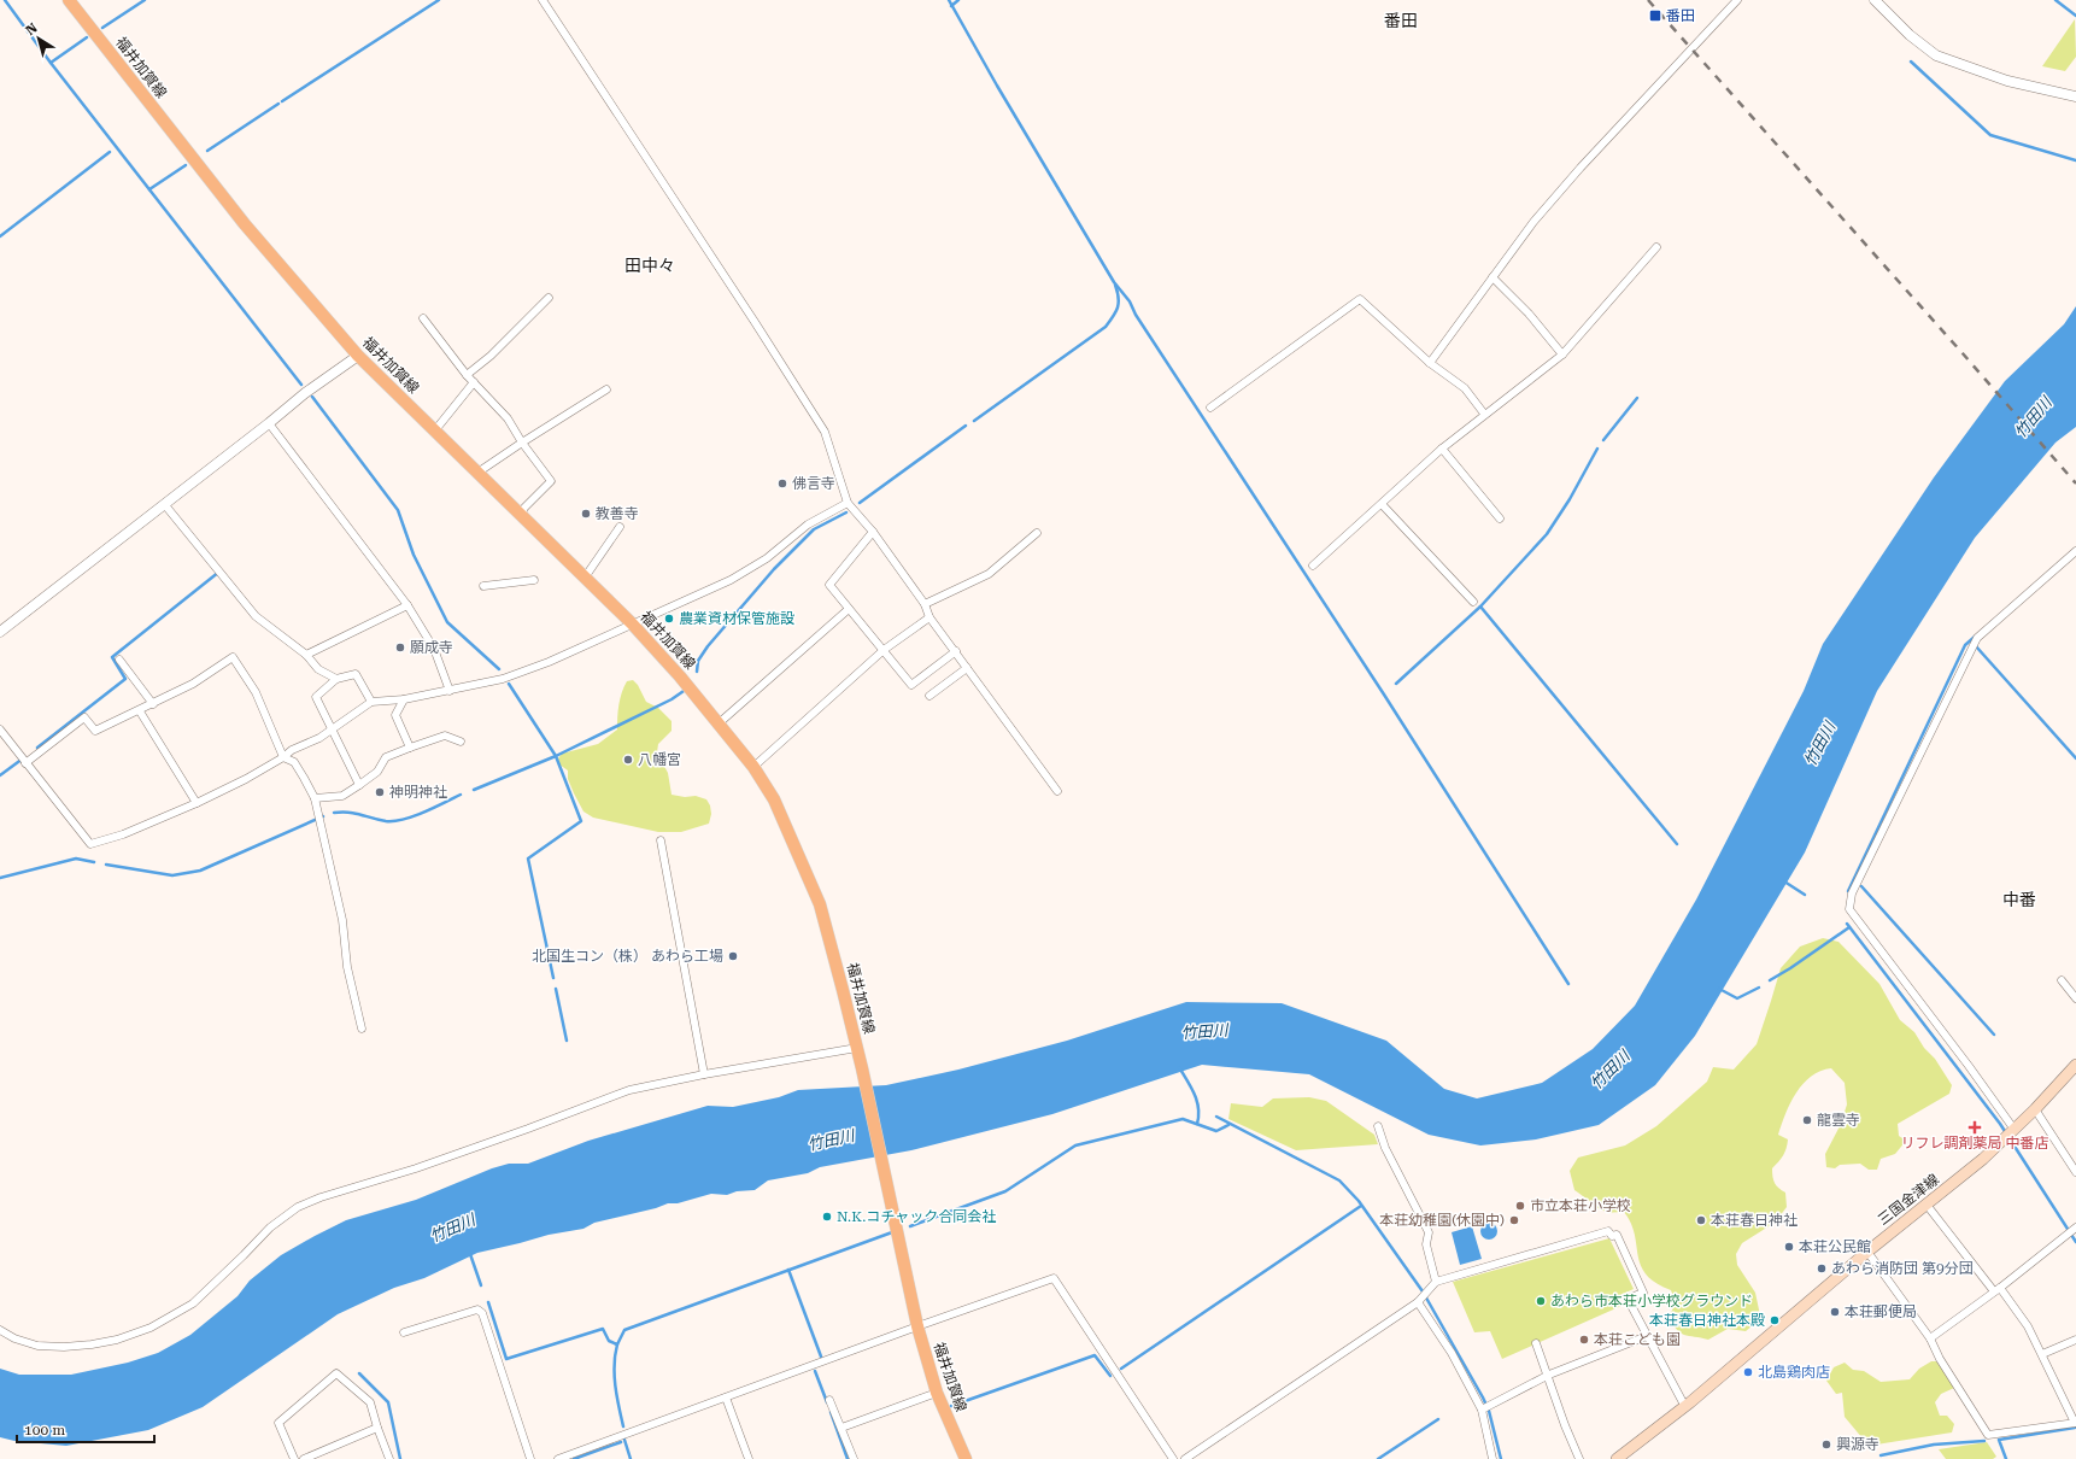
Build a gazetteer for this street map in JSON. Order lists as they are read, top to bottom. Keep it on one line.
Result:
{"streets":{"main road":["福井加賀線","三国金津線"]},"districts":["番田","田中々","中番"],"water":["竹田川"],"places":{"transit":["番田"],"other":["佛言寺","教善寺","農業資材保管施設","願成寺","八幡宮","神明神社","北国生コン（株） あわら工場","龍雲寺","市立本荘小学校","N.K.コチャック合同会社","本荘幼稚園(休園中)","本荘春日神社","本荘公民館","あわら消防団 第9分団","あわら市本荘小学校グラウンド","本荘郵便局","本荘春日神社本殿","本荘こども園","北島鶏肉店","興源寺"],"health":["リフレ調剤薬局 中番店"]},"scale_bar":"100 m","north":"top left"}
